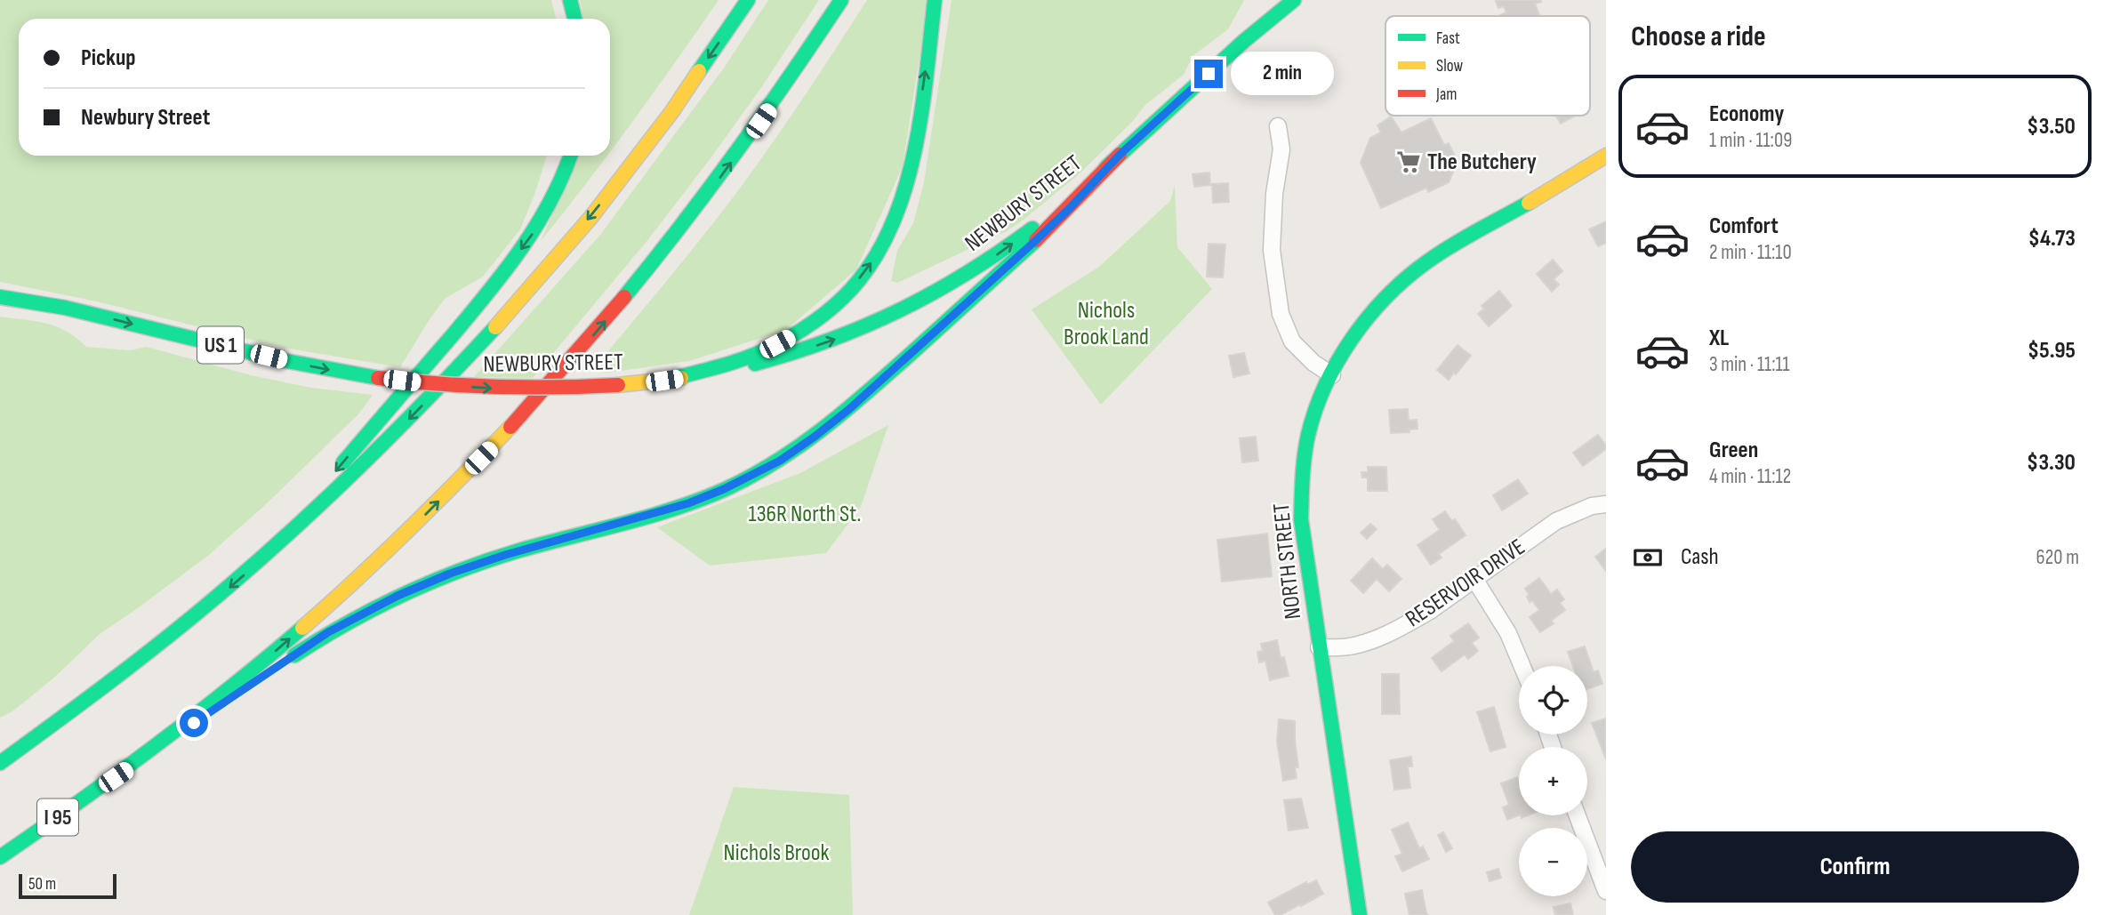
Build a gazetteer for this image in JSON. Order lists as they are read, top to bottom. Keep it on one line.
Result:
{"streets":{"main road":["NEWBURY STREET","US 1","NORTH STREET","I 95"],"street":["RESERVOIR DRIVE"]},"crossings":[["NORTH STREET","RESERVOIR DRIVE"]],"parks":["Nichols Brook Land","136R North St.","Nichols Brook"],"places":{"supermarket":["The Butchery"]},"legend":["Fast","Slow","Jam"],"scale_bar":"50 m","page":{"heading":"Choose a ride","banner":["Pickup","Newbury Street"],"bubble":"2 min","list":[{"name":"Economy","note":"1 min · 11:09","value":"$3.50"},{"name":"Comfort","note":"2 min · 11:10","value":"$4.73"},{"name":"XL","note":"3 min · 11:11","value":"$5.95"},{"name":"Green","note":"4 min · 11:12","value":"$3.30"}],"pay":["Cash","620 m"],"map_buttons":["+","−"],"buttons":"Confirm","scale":"50 m"}}
